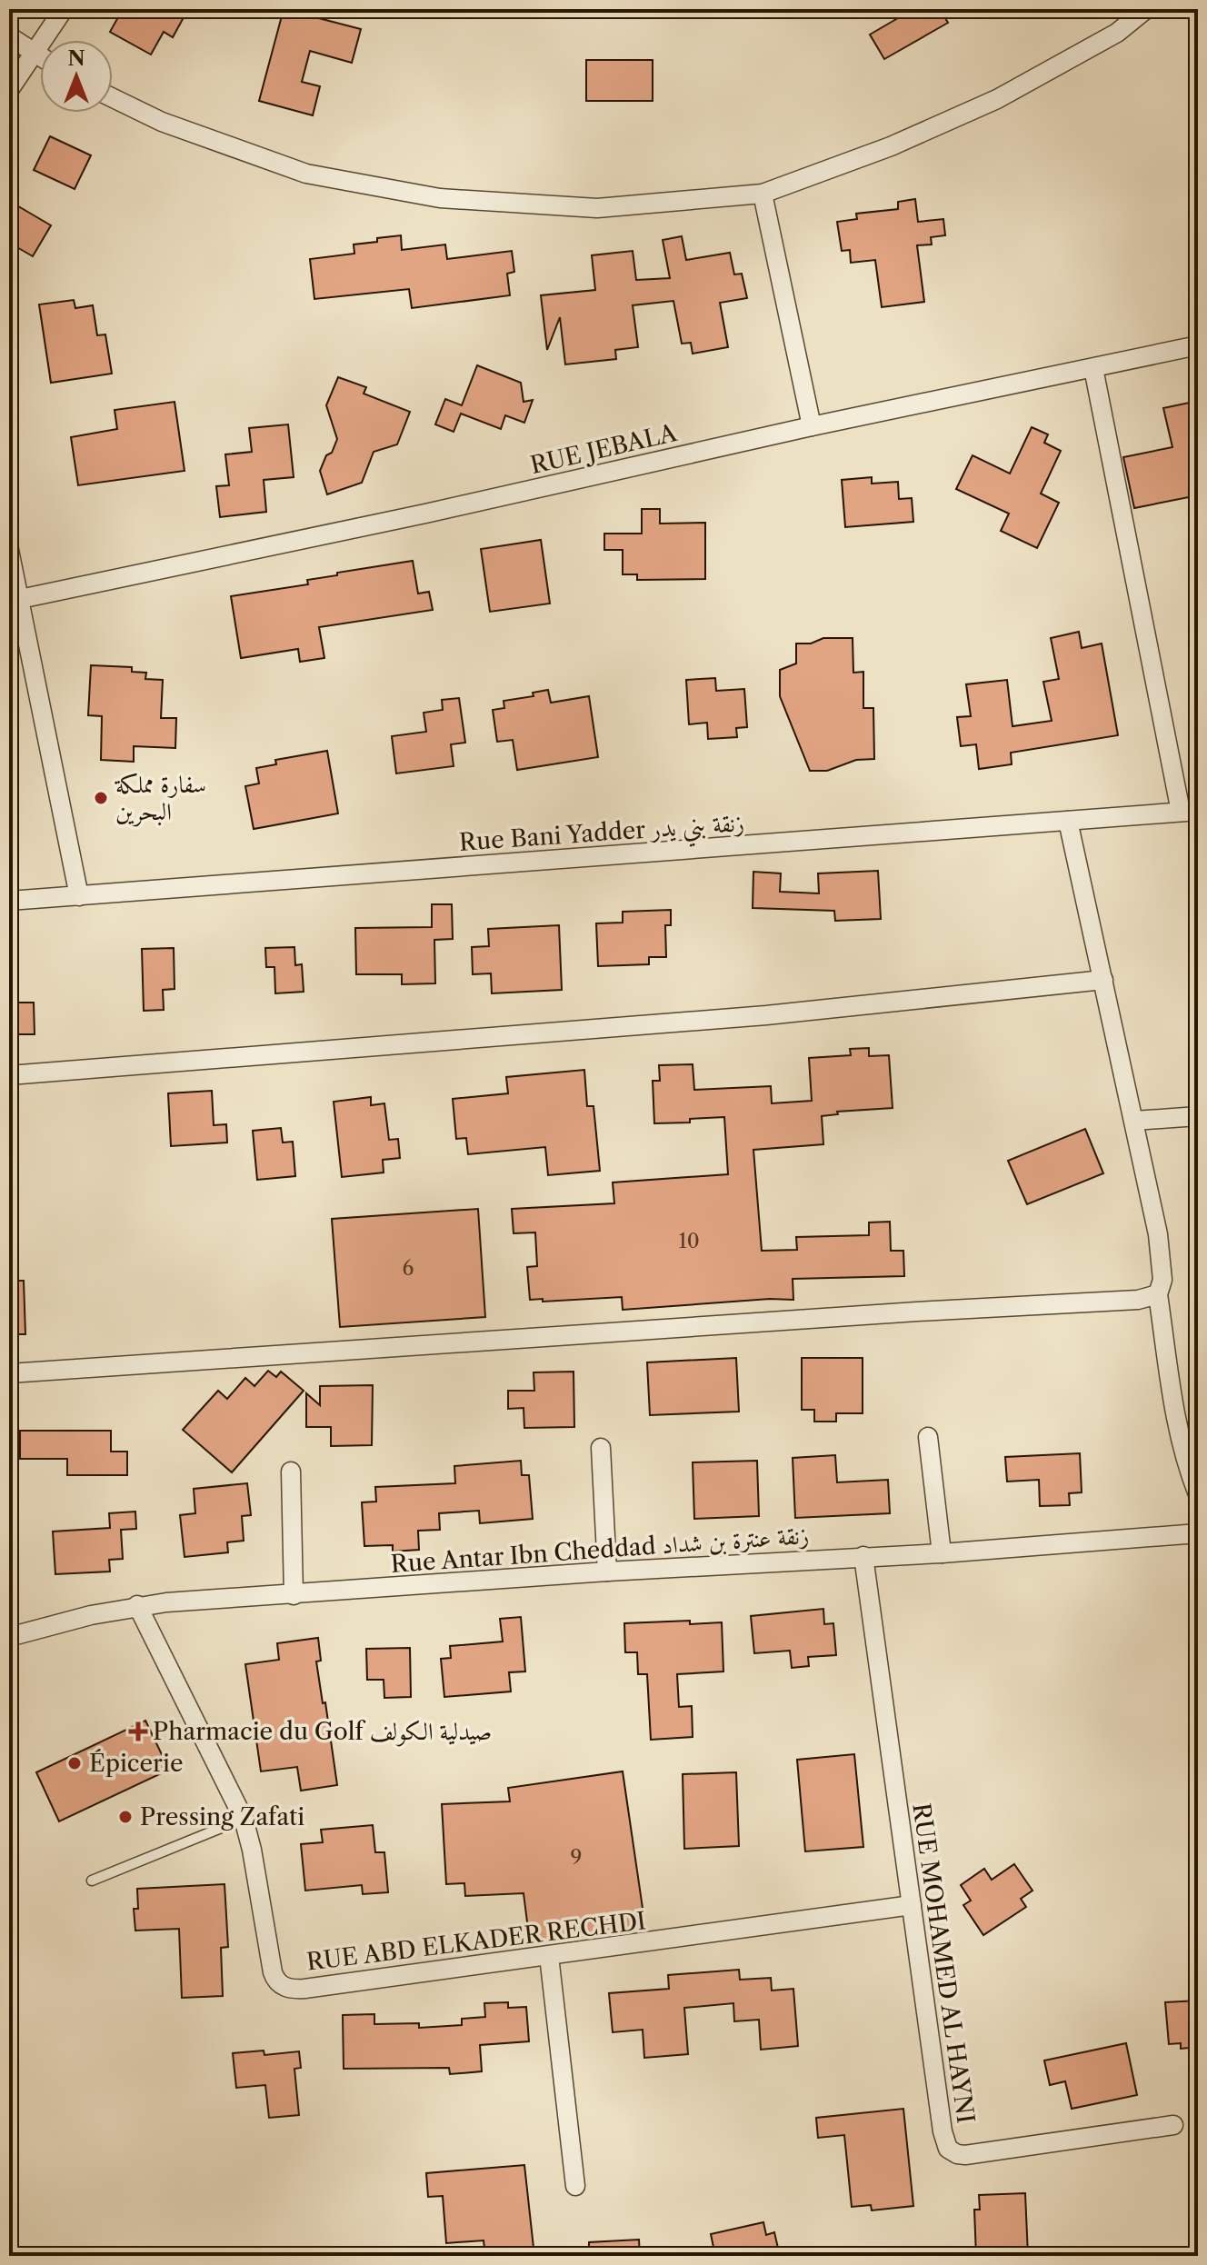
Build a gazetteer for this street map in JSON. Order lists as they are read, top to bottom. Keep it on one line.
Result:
{"streets":{"street":["RUE JEBALA","Rue Bani Yadder زنقة بني يدر","Rue Antar Ibn Cheddad زنقة عنترة بن شداد","RUE ABD ELKADER RECHDI","RUE MOHAMED AL HAYNI"]},"crossings":[["Rue Antar Ibn Cheddad زنقة عنترة بن شداد","RUE ABD ELKADER RECHDI"],["Rue Antar Ibn Cheddad زنقة عنترة بن شداد","RUE MOHAMED AL HAYNI"],["RUE ABD ELKADER RECHDI","RUE MOHAMED AL HAYNI"]],"places":{"other":["سفارة مملكة البحرين","Épicerie","Pressing Zafati"],"health":["Pharmacie du Golf صيدلية الكولف"]},"house_numbers":["10","6","9"],"north":"top"}
